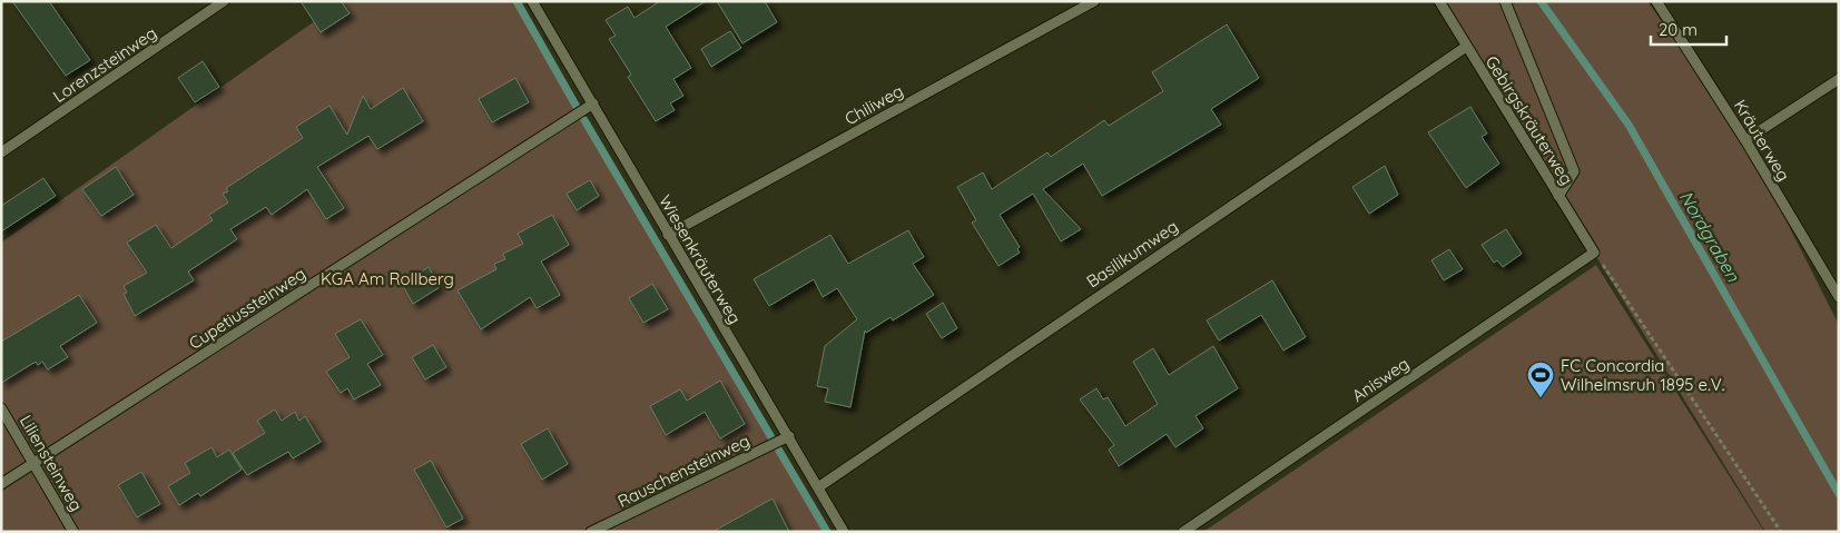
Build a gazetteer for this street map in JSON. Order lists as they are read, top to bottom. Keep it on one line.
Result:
{"streets":{"lane":["Lorenzsteinweg","Chiliweg","Gebirgskräuterweg","Kräuterweg","Basilikumweg","Wiesenkräuterweg","Cupetiussteinweg","Anisweg","Liliensteinweg","Rauschensteinweg"]},"crossings":[["Chiliweg","Wiesenkräuterweg"],["Gebirgskräuterweg","Basilikumweg"],["Gebirgskräuterweg","Anisweg"],["Basilikumweg","Wiesenkräuterweg"],["Wiesenkräuterweg","Cupetiussteinweg"],["Wiesenkräuterweg","Rauschensteinweg"],["Cupetiussteinweg","Liliensteinweg"]],"water":["Nordgraben"],"parks":["KGA Am Rollberg"],"places":{"sports":["FC Concordia Wilhelmsruh 1895 e.V."]},"scale_bar":"20 m"}
